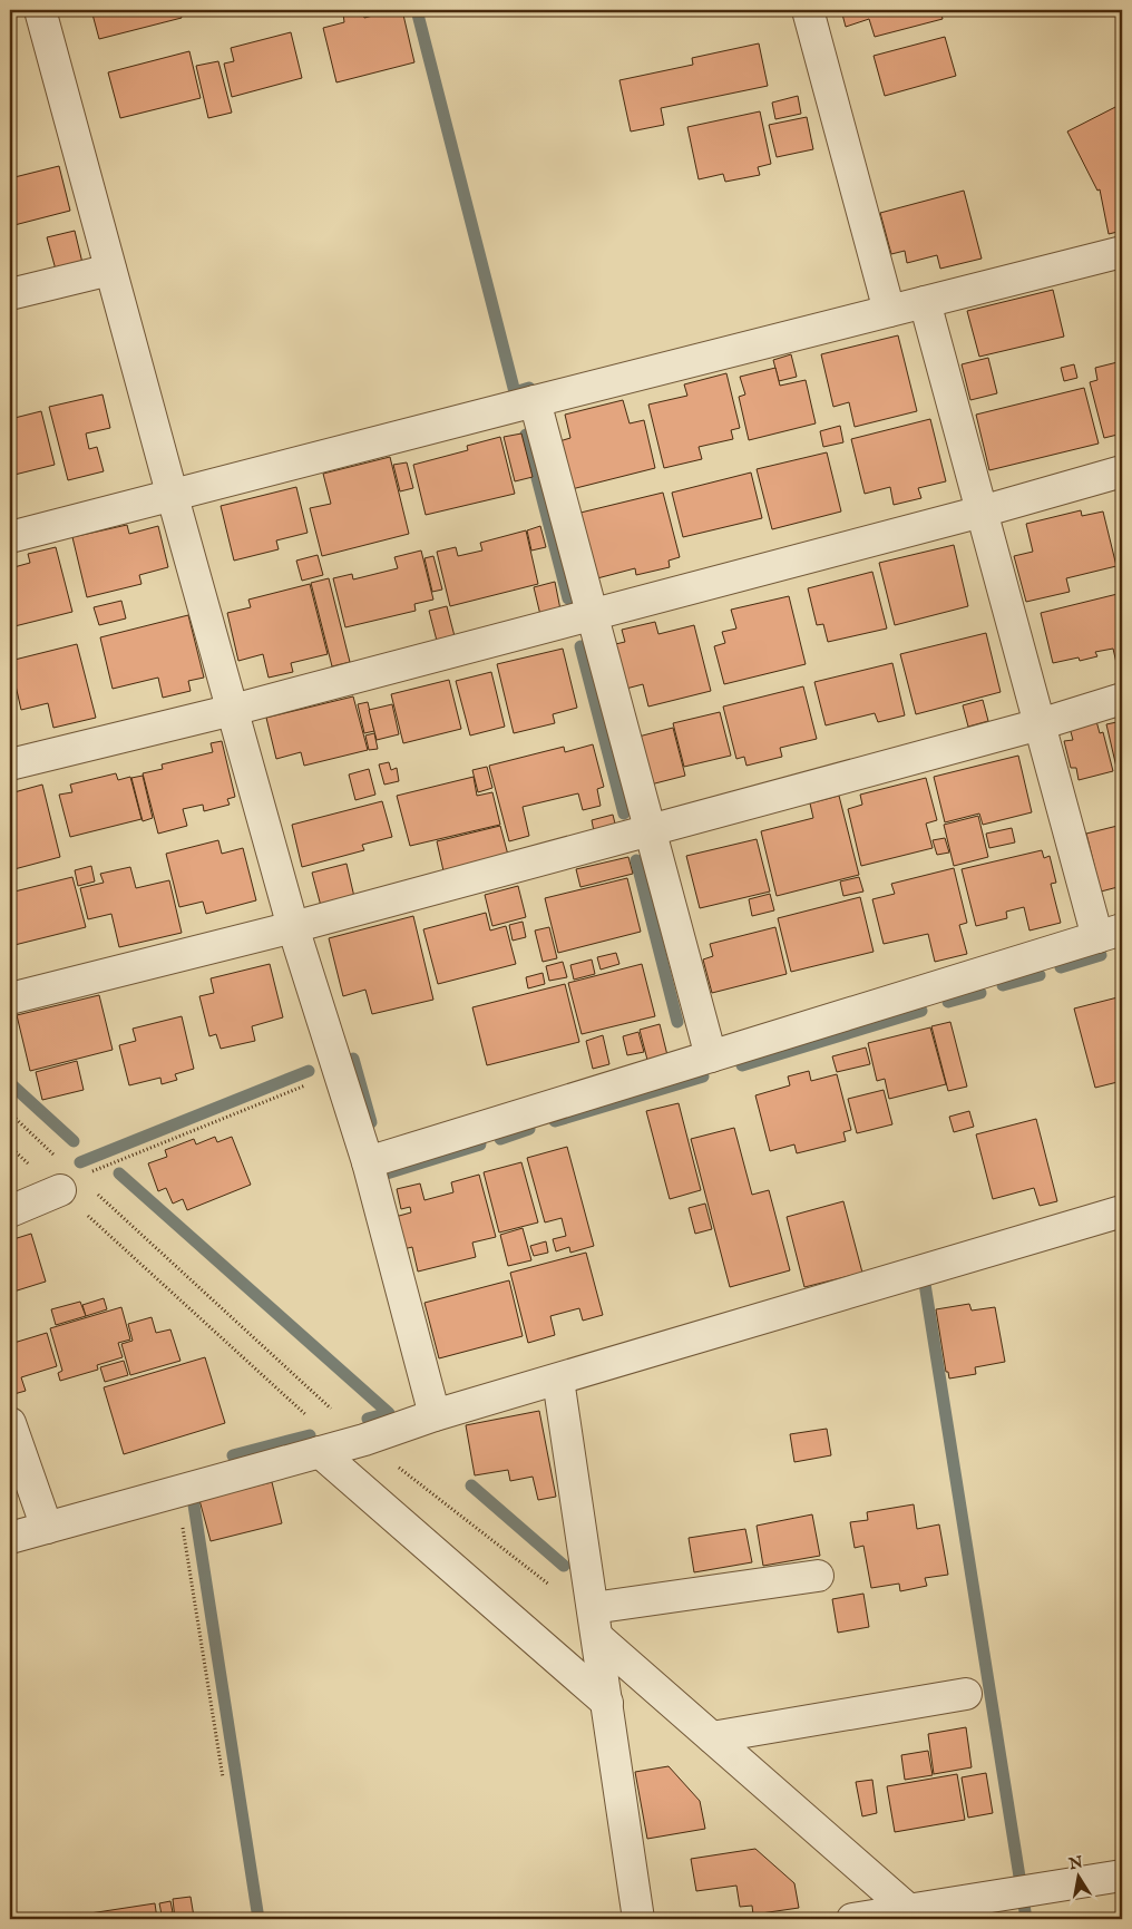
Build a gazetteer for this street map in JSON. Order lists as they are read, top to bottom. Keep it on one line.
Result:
{"north":"top"}
